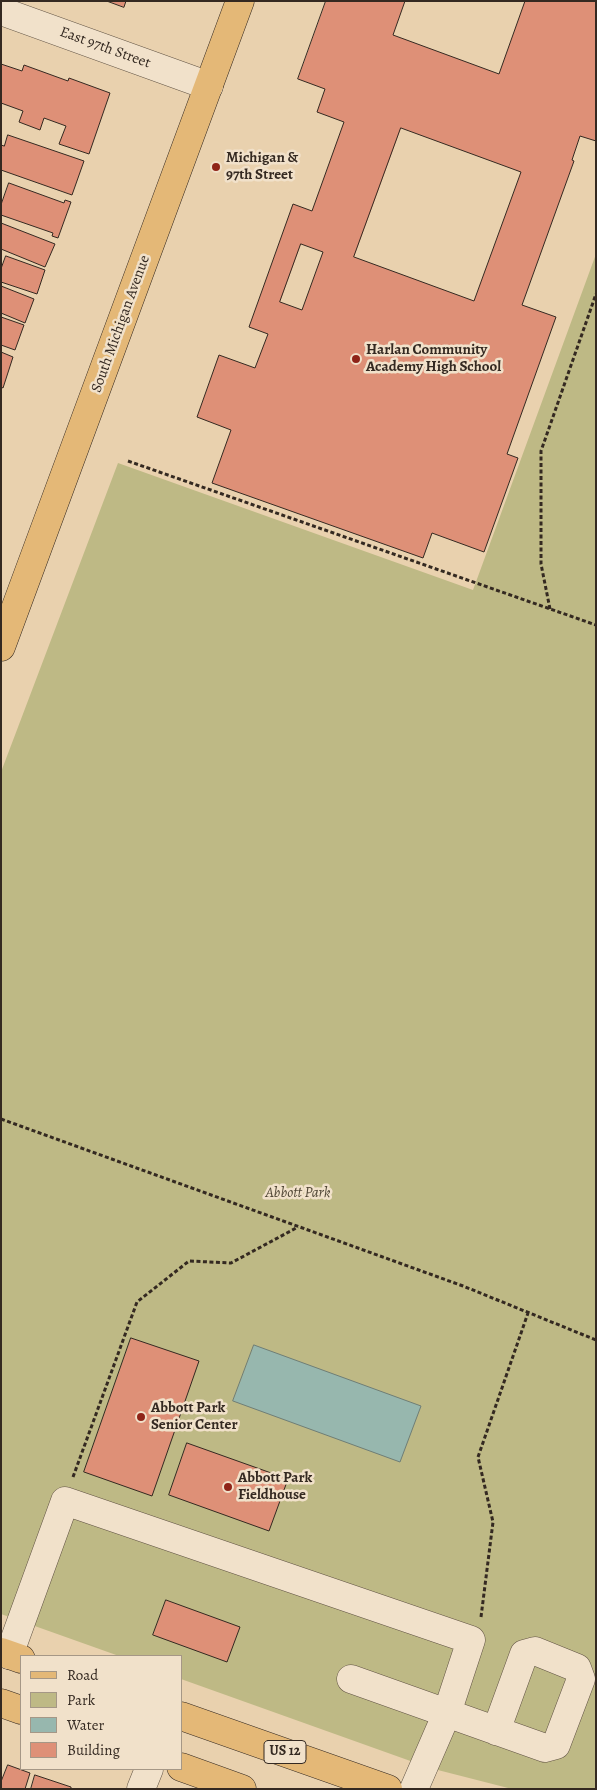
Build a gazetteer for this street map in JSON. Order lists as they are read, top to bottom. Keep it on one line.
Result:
{"streets":{"main road":["South Michigan Avenue","US 12"],"street":["East 97th Street"]},"crossings":[["East 97th Street","South Michigan Avenue"]],"parks":["Abbott Park"],"places":["Michigan & 97th Street","Harlan Community Academy High School","Abbott Park Senior Center","Abbott Park Fieldhouse"],"legend":["Road","Park","Water","Building"]}
